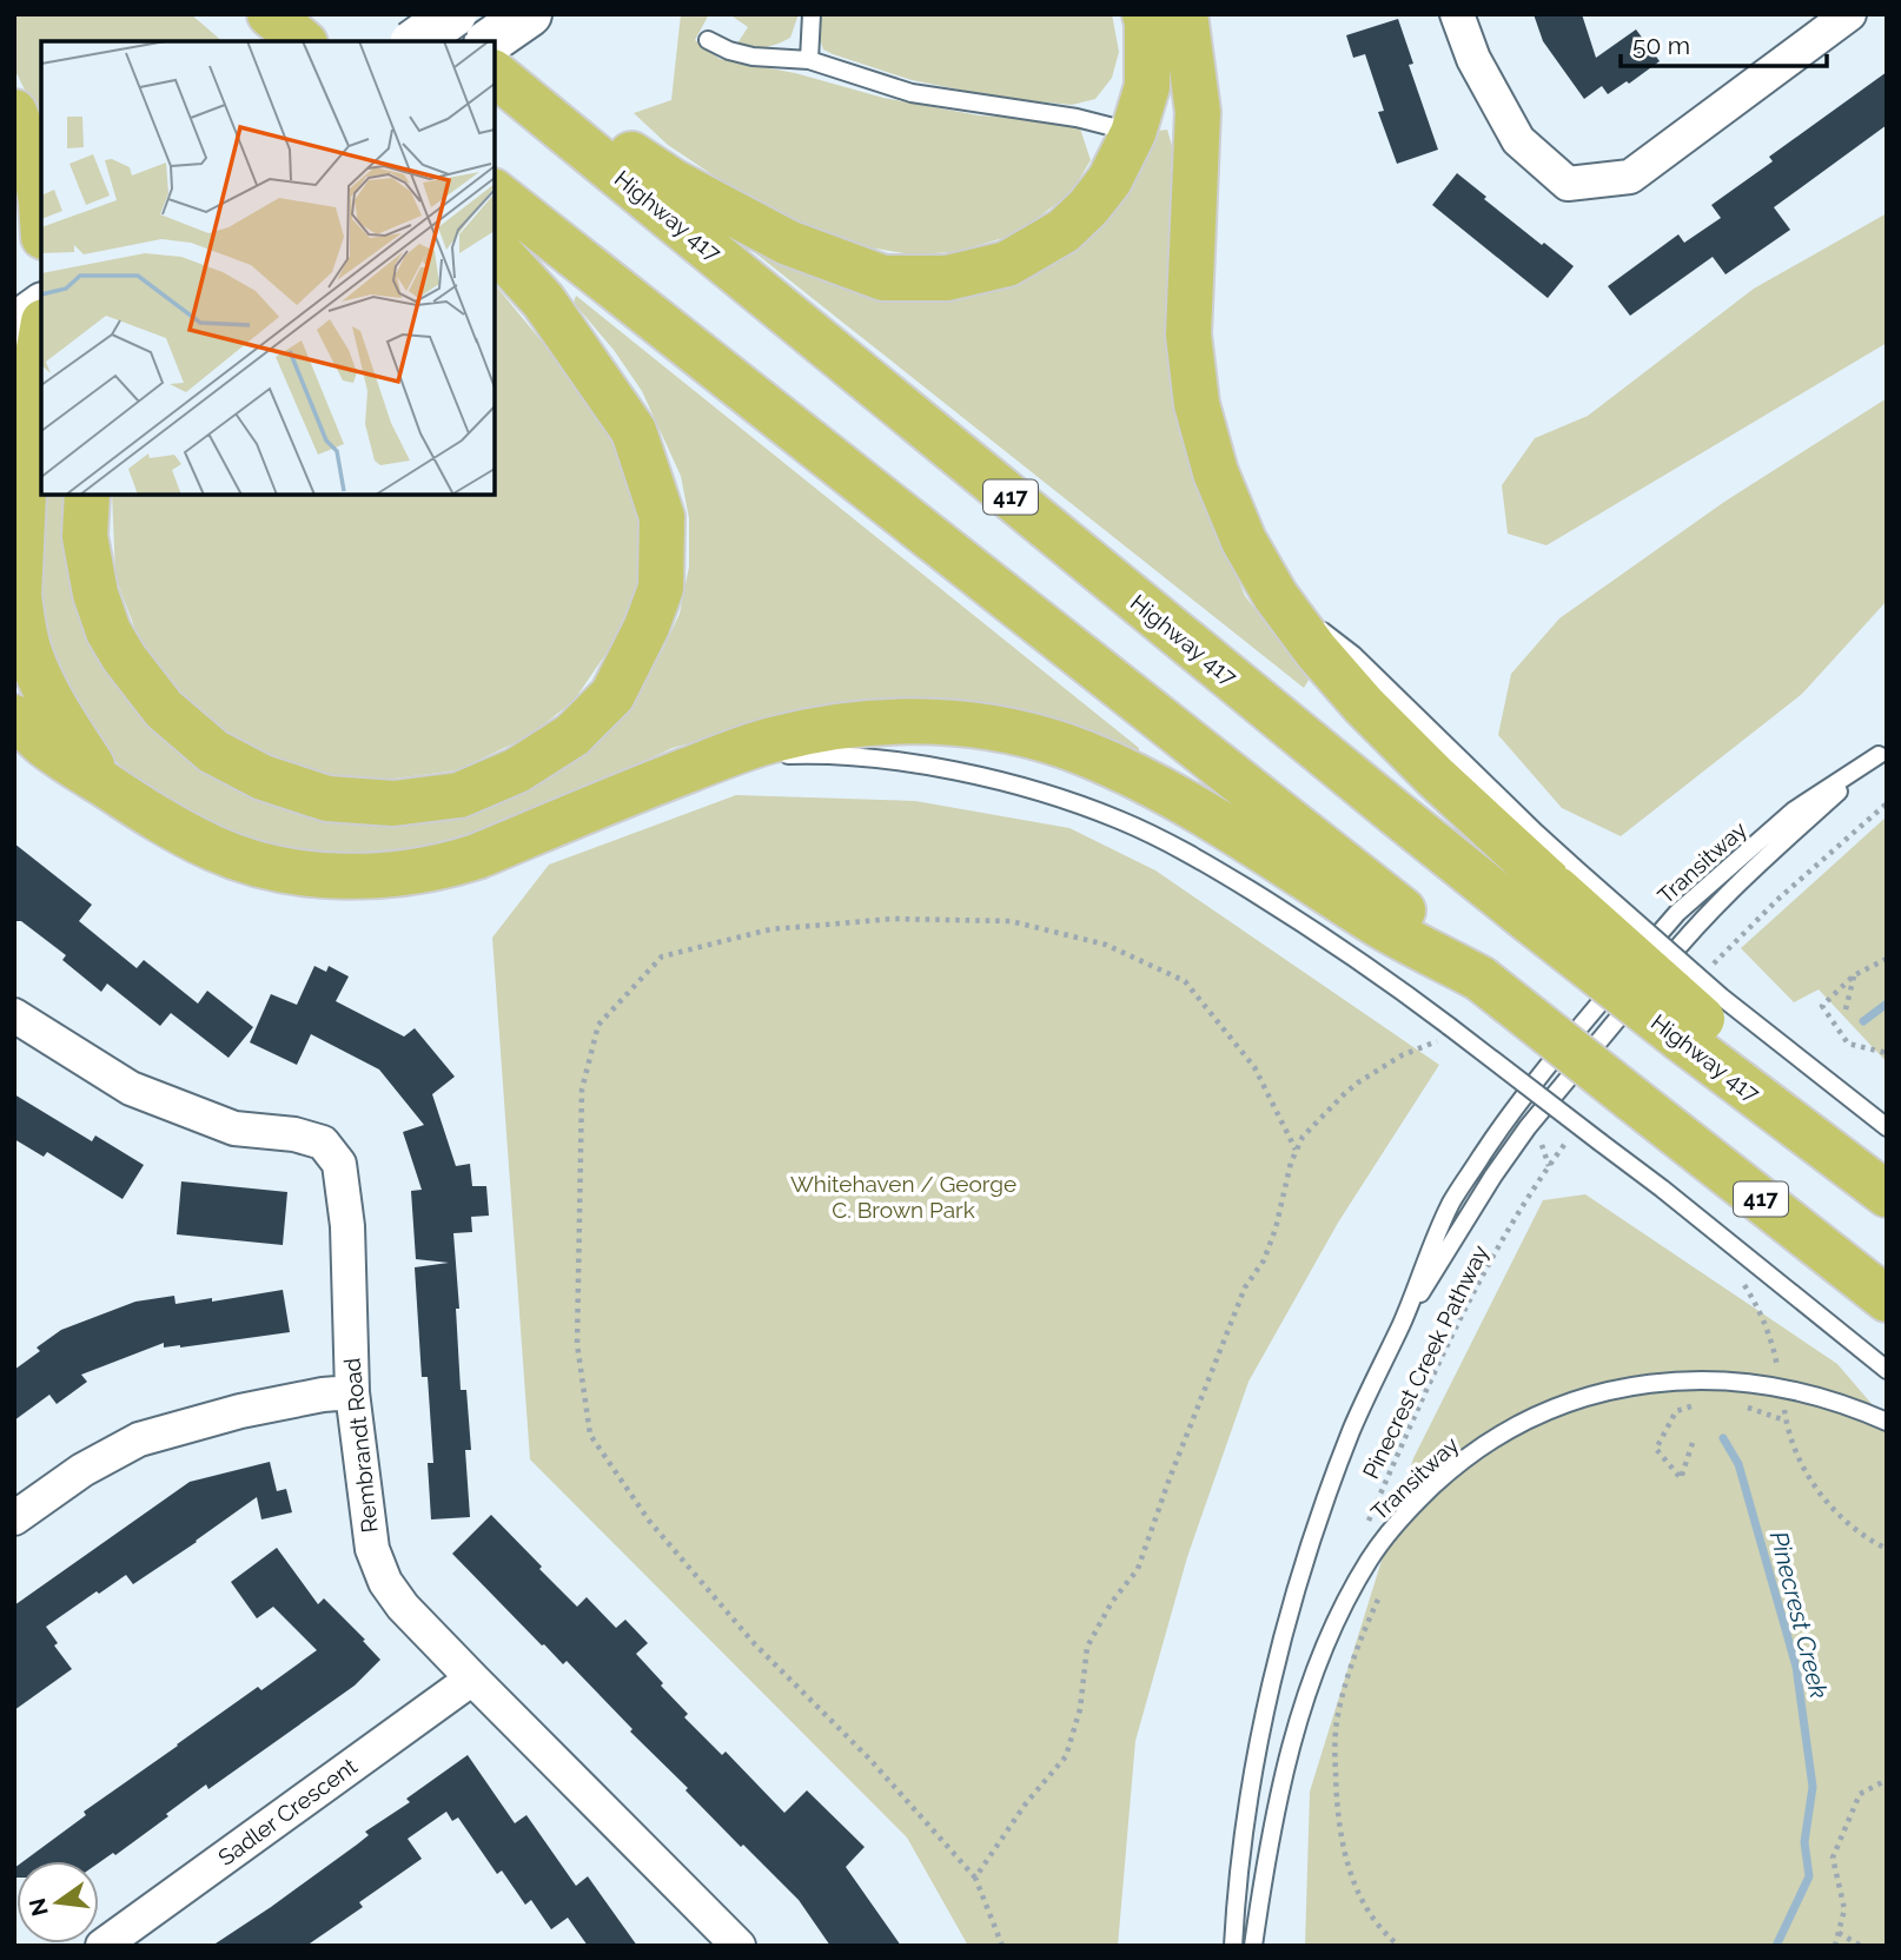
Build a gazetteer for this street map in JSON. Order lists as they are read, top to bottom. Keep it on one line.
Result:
{"streets":{"highway":["Highway 417","417"],"street":["Rembrandt Road","Sadler Crescent"],"lane":["Transitway"],"path":["Pinecrest Creek Pathway"]},"crossings":[["Rembrandt Road","Sadler Crescent"]],"water":["Pinecrest Creek"],"parks":["Whitehaven / George C. Brown Park"],"scale_bar":"50 m","north":"left"}
